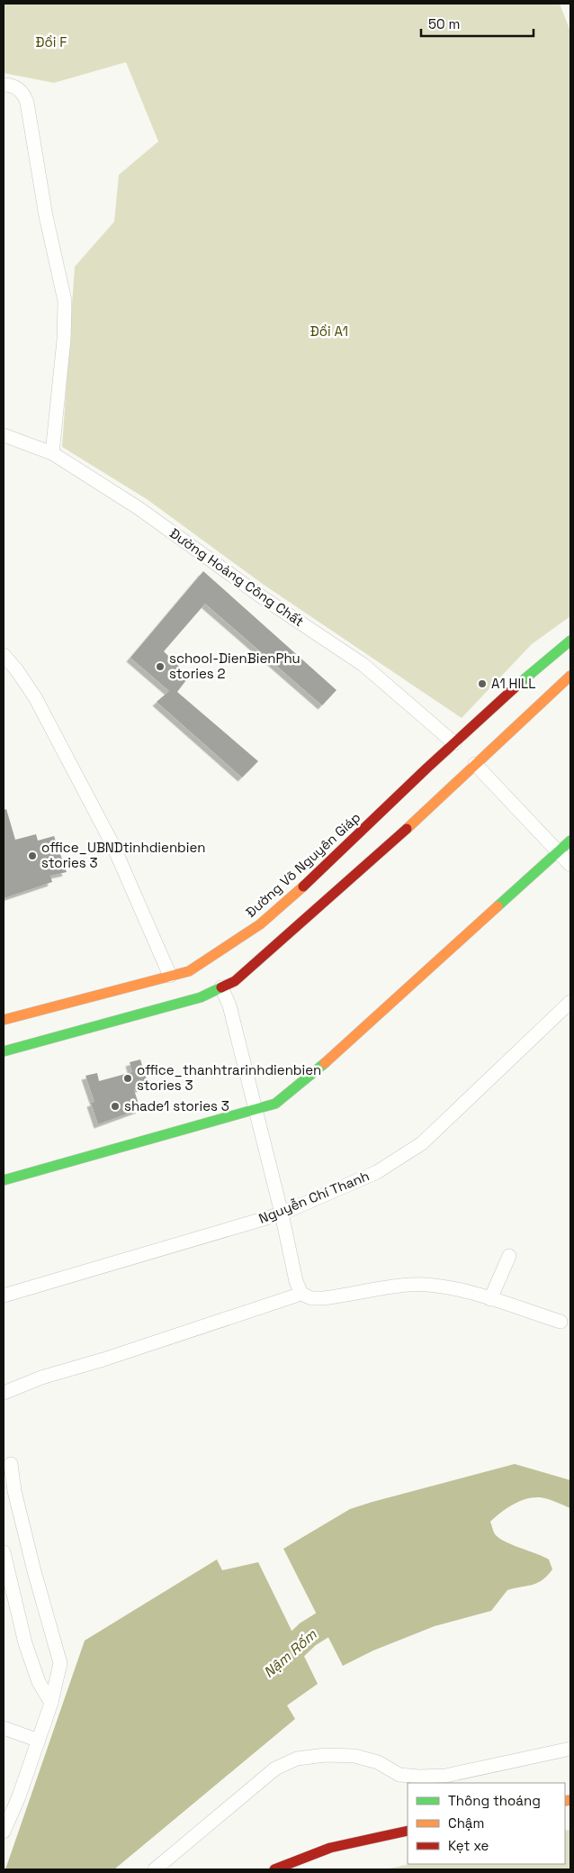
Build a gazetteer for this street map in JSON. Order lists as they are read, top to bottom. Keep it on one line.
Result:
{"streets":{"main road":["Đường Võ Nguyên Giáp"],"street":["Đường Hoàng Công Chất","Nguyễn Chí Thanh"]},"crossings":[["Đường Hoàng Công Chất","Đường Võ Nguyên Giáp"]],"water":["Nậm Rốm"],"parks":["Đồi F","Đồi A1"],"places":["school-DienBienPhu stories 2","A1 HILL","office_UBNDtinhdienbien stories 3","office_thanhtrarinhdienbien stories 3","shade1 stories 3"],"legend":["Thông thoáng","Chậm","Kẹt xe"],"scale_bar":"50 m"}
